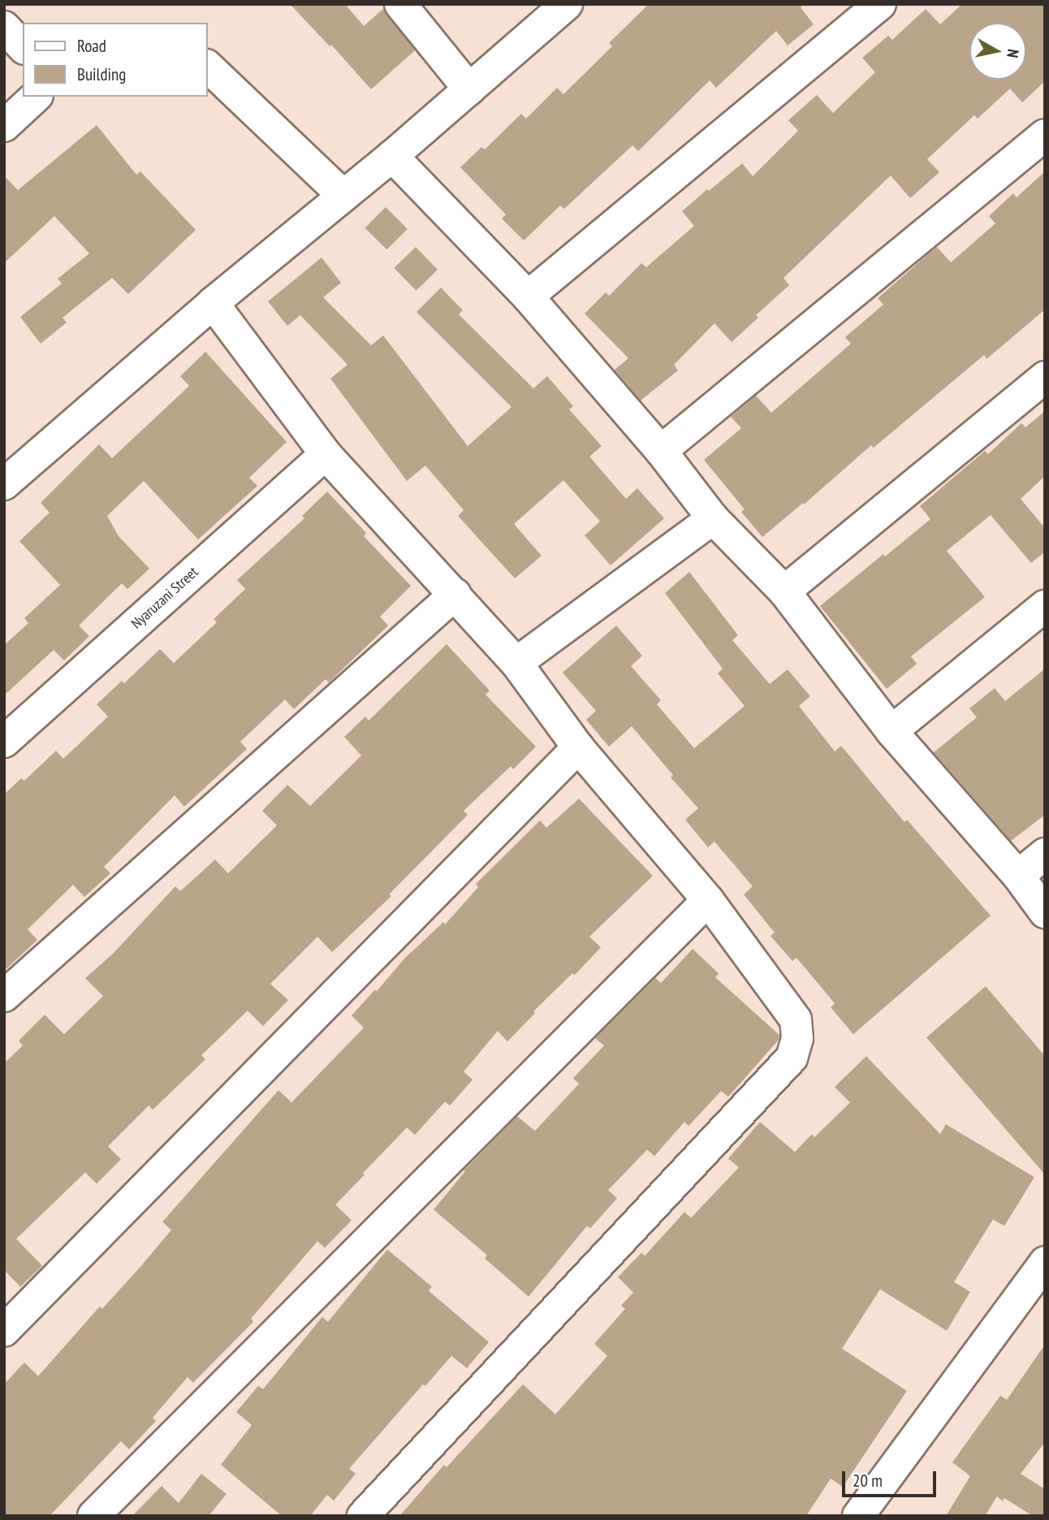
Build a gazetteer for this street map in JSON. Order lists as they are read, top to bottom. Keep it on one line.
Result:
{"streets":{"street":["Nyaruzani Street"]},"legend":["Road","Building"],"scale_bar":"20 m","north":"right"}
